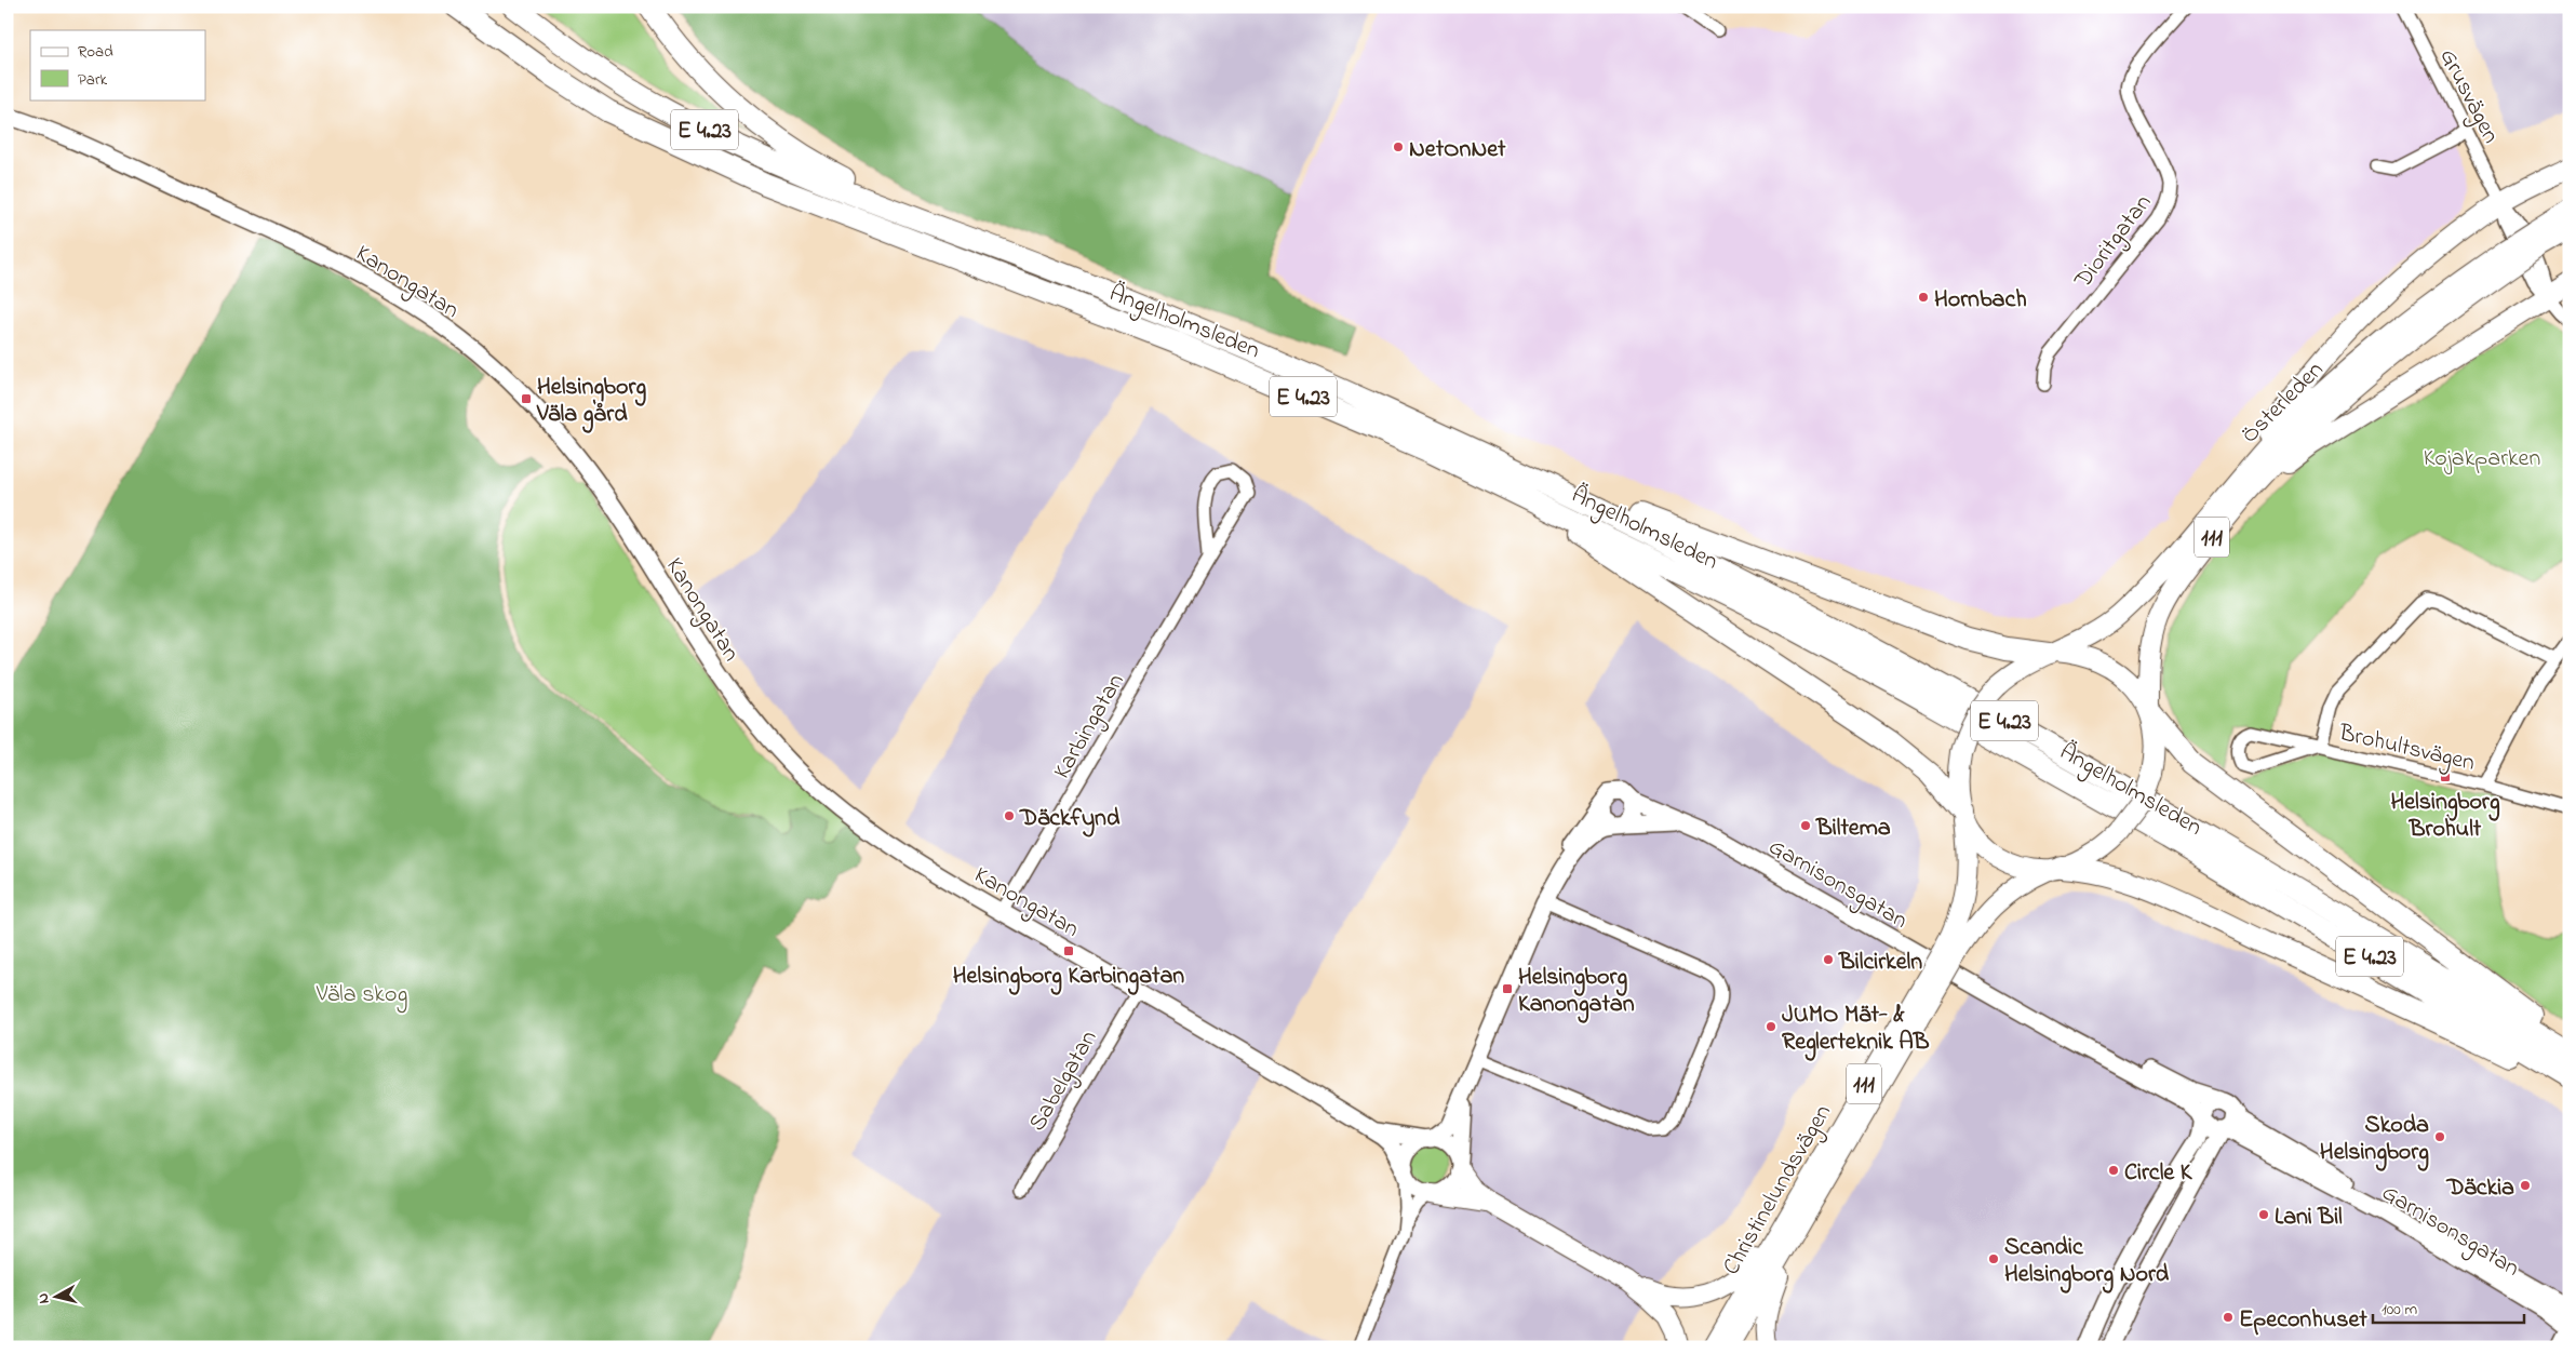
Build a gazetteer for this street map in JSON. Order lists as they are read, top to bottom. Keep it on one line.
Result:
{"streets":{"highway":["E 4.23","Ängelholmsleden"],"main road":["Österleden","111","Christinelundsvägen"],"street":["Grusvägen","Dioritgatan","Kanongatan","Karbingatan","Brohultsvägen","Garnisonsgatan","Sabelgatan"]},"crossings":[["E 4.23","Ängelholmsleden"],["Kanongatan","Karbingatan"],["Kanongatan","Garnisonsgatan"],["Kanongatan","Sabelgatan"],["Österleden","111"],["111","Christinelundsvägen"]],"parks":["Kojakparken","Väla skog"],"places":{"other":["NetOnNet","Hornbach","Däckfynd","Biltema","Bilcirkeln","JUMO Mät- & Reglerteknik AB","Skoda Helsingborg","Circle K","Däckia","Lani Bil","Scandic Helsingborg Nord","Epeconhuset"],"transit":["Helsingborg Väla gård","Helsingborg Brohult","Helsingborg Karbingatan","Helsingborg Kanongatan"]},"legend":["Road","Park"],"scale_bar":"100 m","north":"left"}
